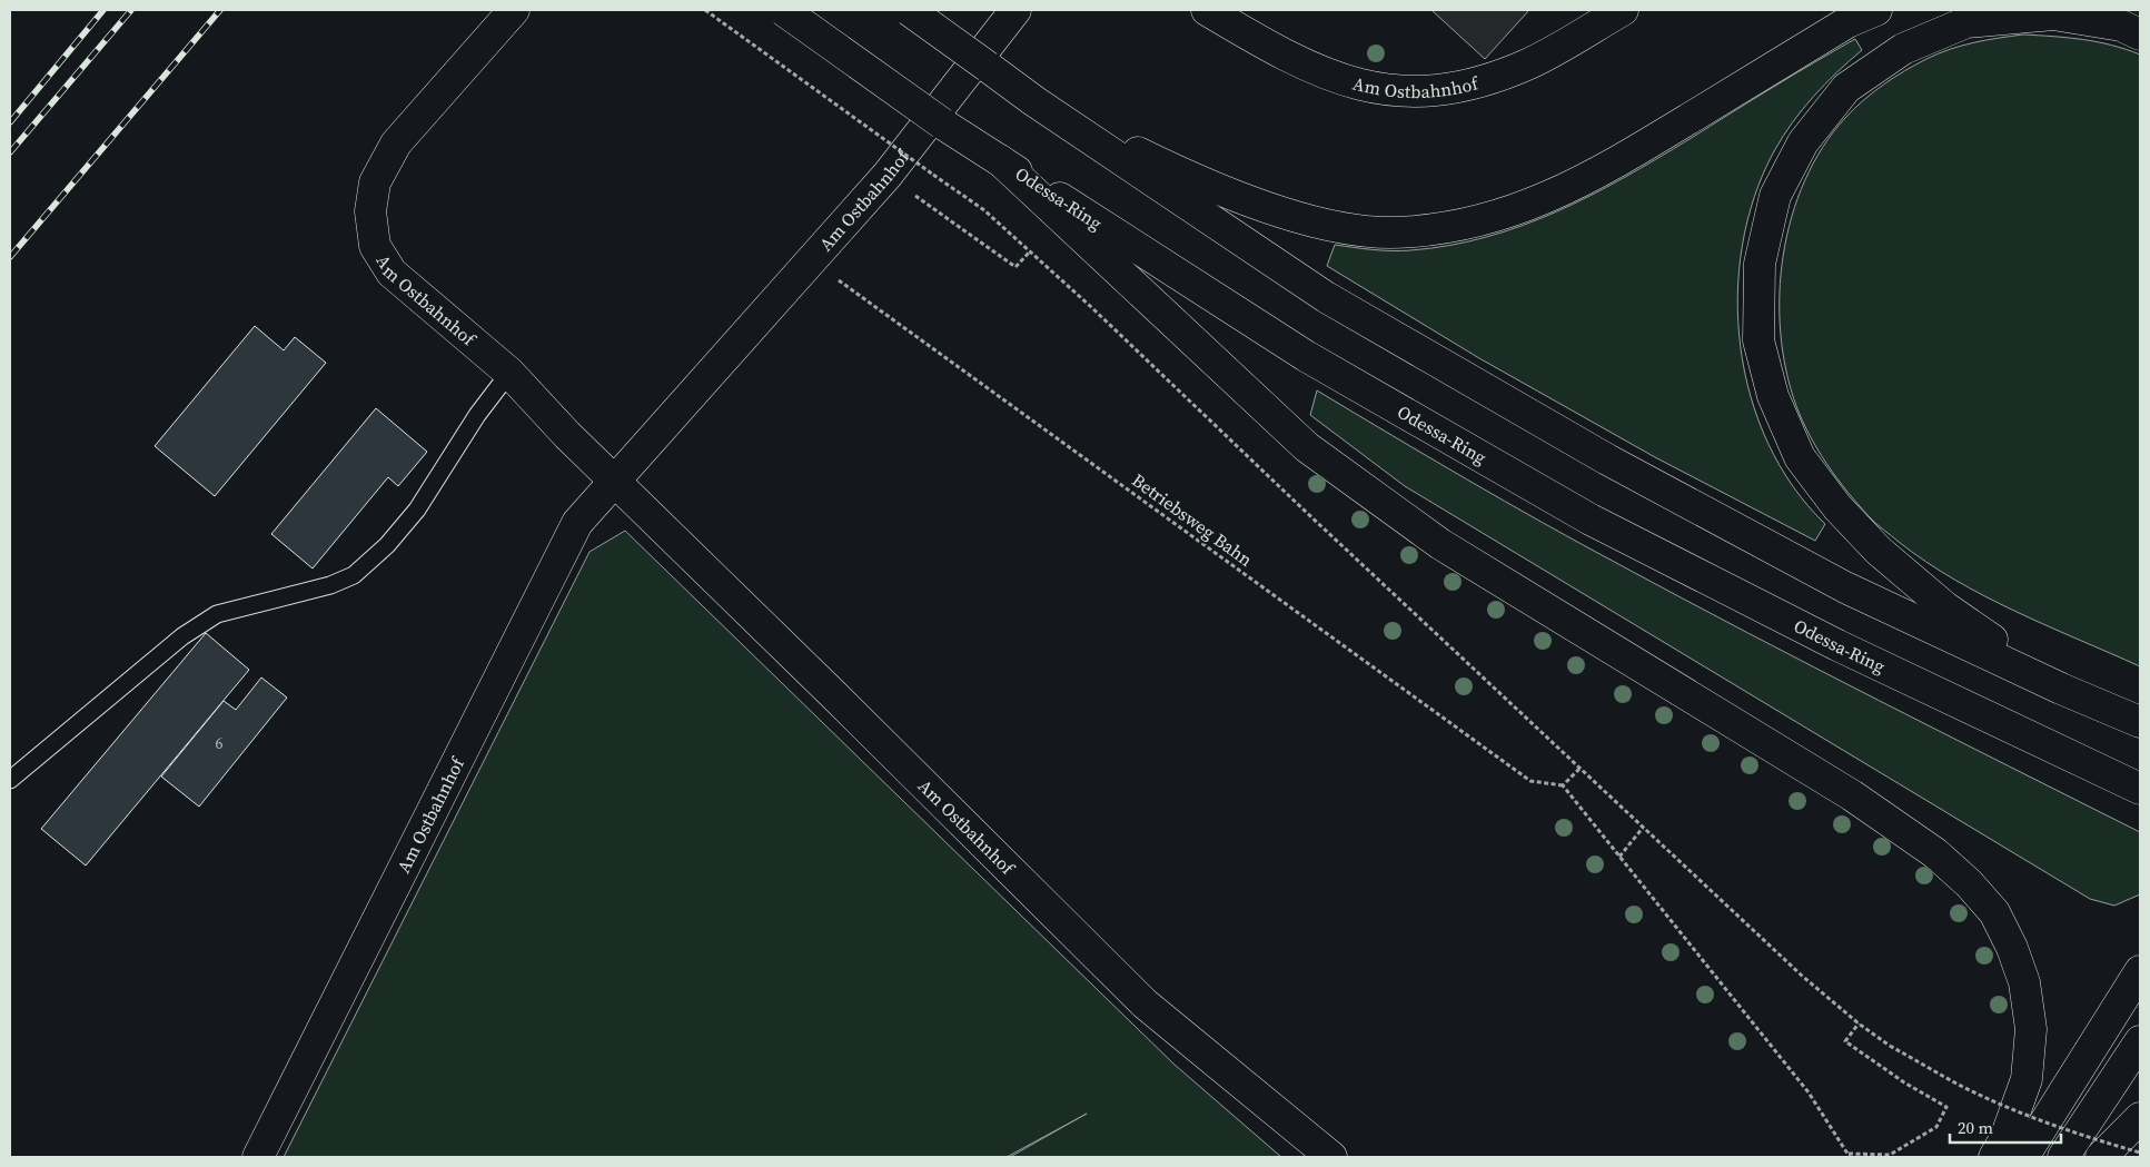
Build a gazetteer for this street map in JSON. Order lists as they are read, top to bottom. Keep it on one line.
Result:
{"streets":{"main road":["Am Ostbahnhof","Odessa-Ring"],"path":["Betriebsweg Bahn"]},"crossings":[["Am Ostbahnhof","Betriebsweg Bahn"]],"house_numbers":["6"],"scale_bar":"20 m"}
